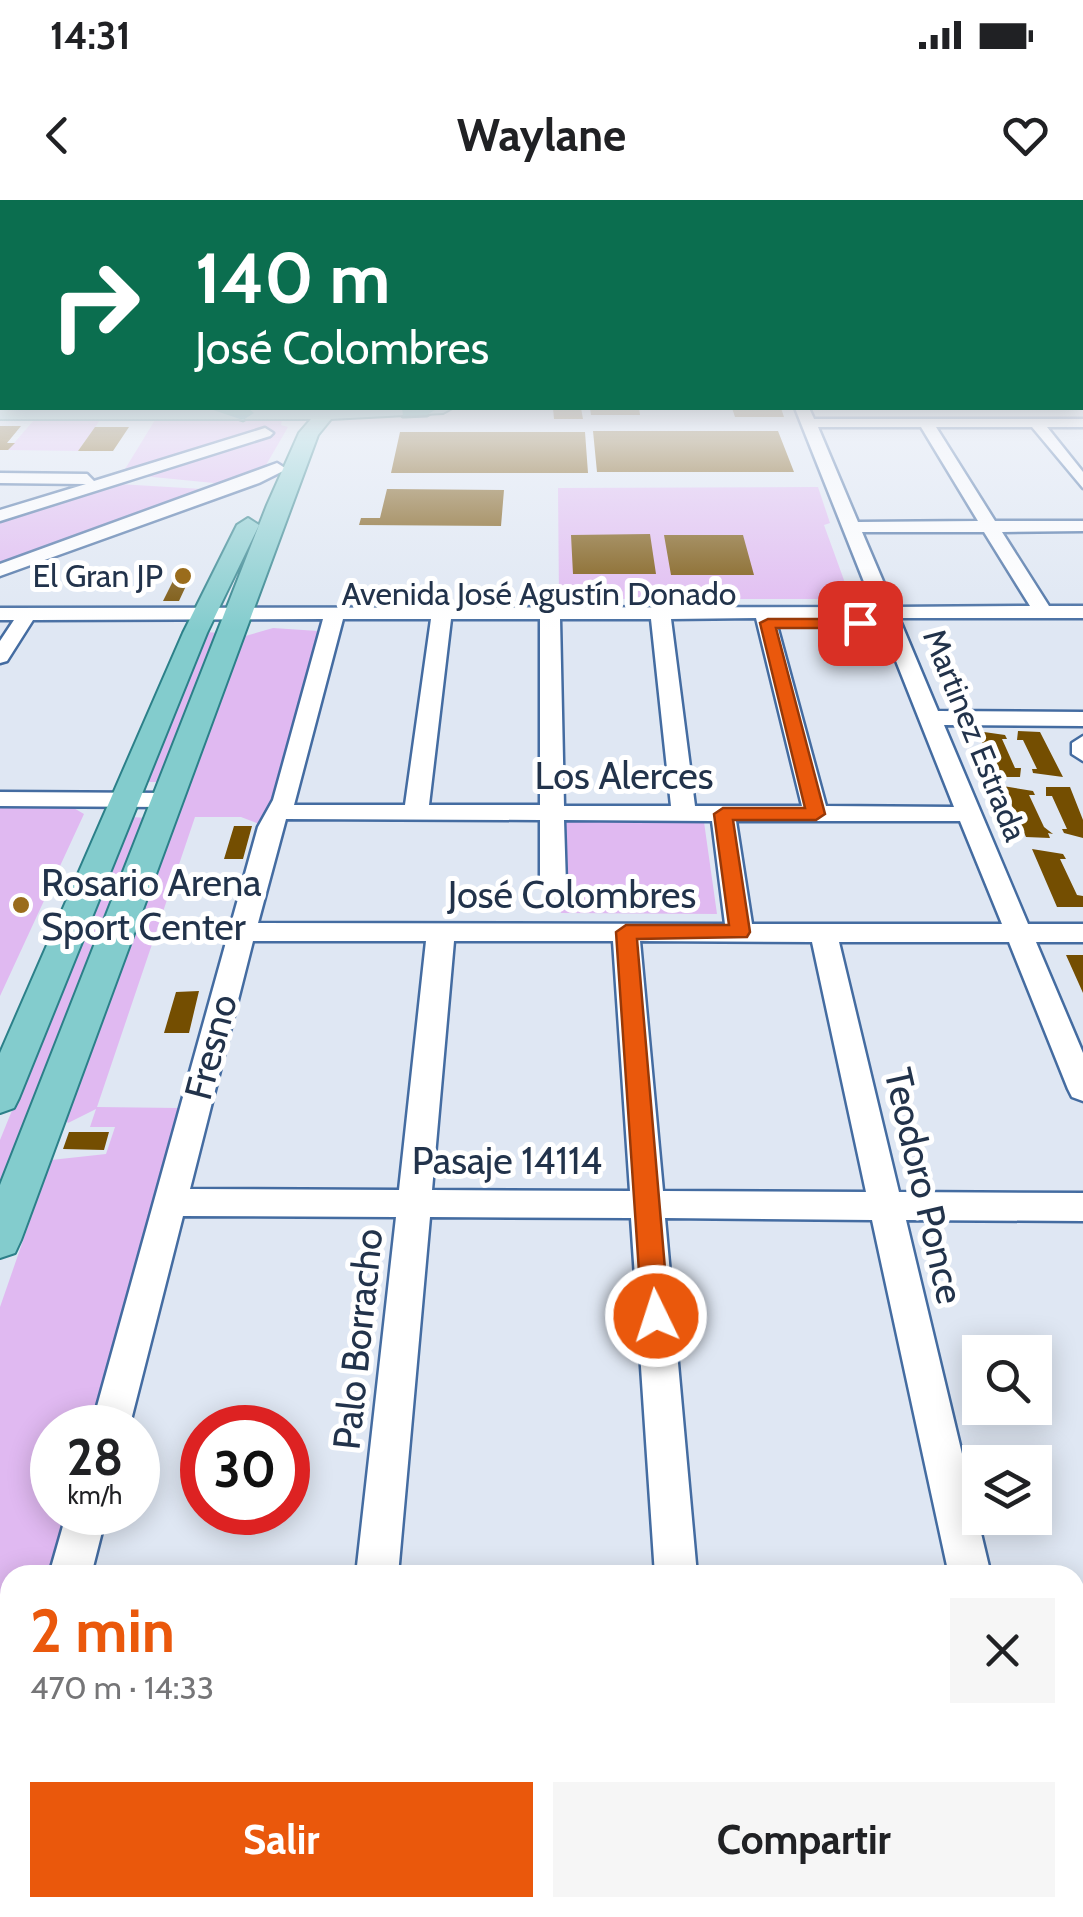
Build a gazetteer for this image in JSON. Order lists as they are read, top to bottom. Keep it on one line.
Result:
{"streets":{"street":["Avenida José Agustín Donado","Martinez Estrada","Los Alerces","José Colombres","Fresno","Pasaje 14114","Teodoro Ponce","Palo Borracho"]},"crossings":[["Avenida José Agustín Donado","Martinez Estrada"],["Avenida José Agustín Donado","Fresno"],["Martinez Estrada","Los Alerces"],["Martinez Estrada","José Colombres"],["Los Alerces","Fresno"],["José Colombres","Fresno"],["José Colombres","Teodoro Ponce"],["José Colombres","Palo Borracho"],["Fresno","Pasaje 14114"],["Pasaje 14114","Teodoro Ponce"],["Pasaje 14114","Palo Borracho"]],"places":["El Gran JP","Rosario Arena Sport Center"],"page":{"status":"14:31","header":"Waylane","turn":["140 m","José Colombres"],"speed":"28 km/h","limit":"30","heading":["2 min","470 m · 14:33"],"buttons":["Salir","Compartir"]}}
